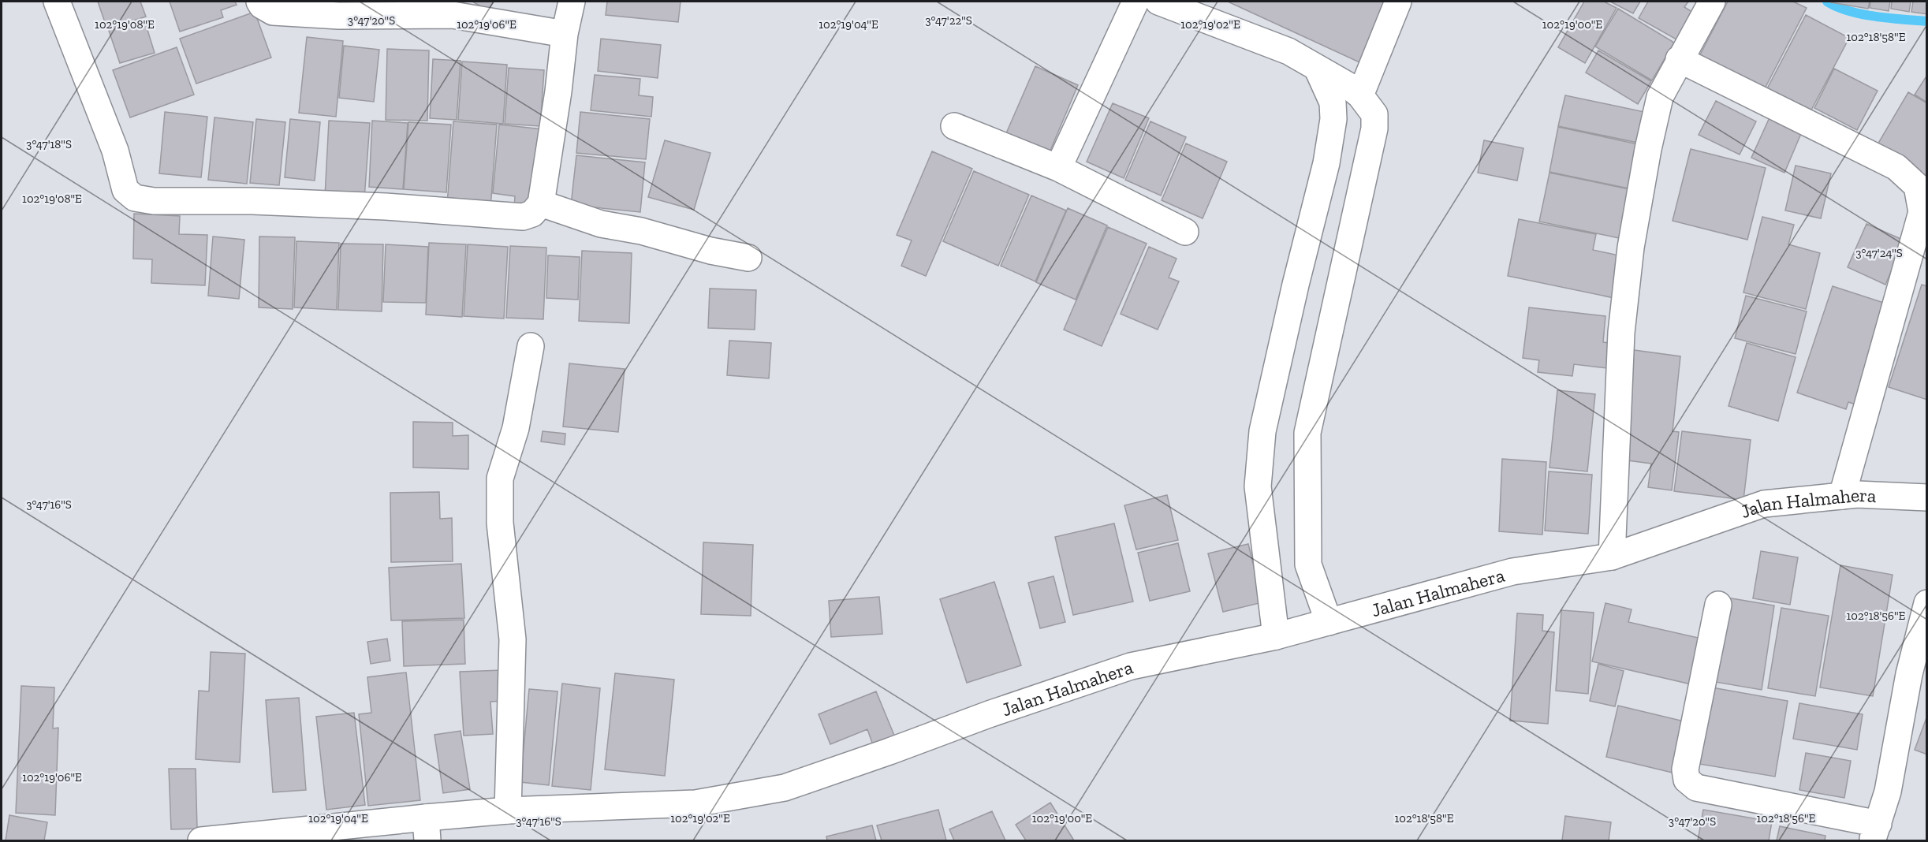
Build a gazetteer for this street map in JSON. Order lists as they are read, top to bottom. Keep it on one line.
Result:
{"streets":{"street":["Jalan Halmahera"]},"coordinates":["3°47'20\"S","3°47'22\"S","102°19'08\"E","102°19'06\"E","102°19'04\"E","102°19'02\"E","102°19'00\"E","102°18'58\"E","3°47'18\"S","3°47'24\"S","3°47'16\"S","102°18'56\"E"]}
